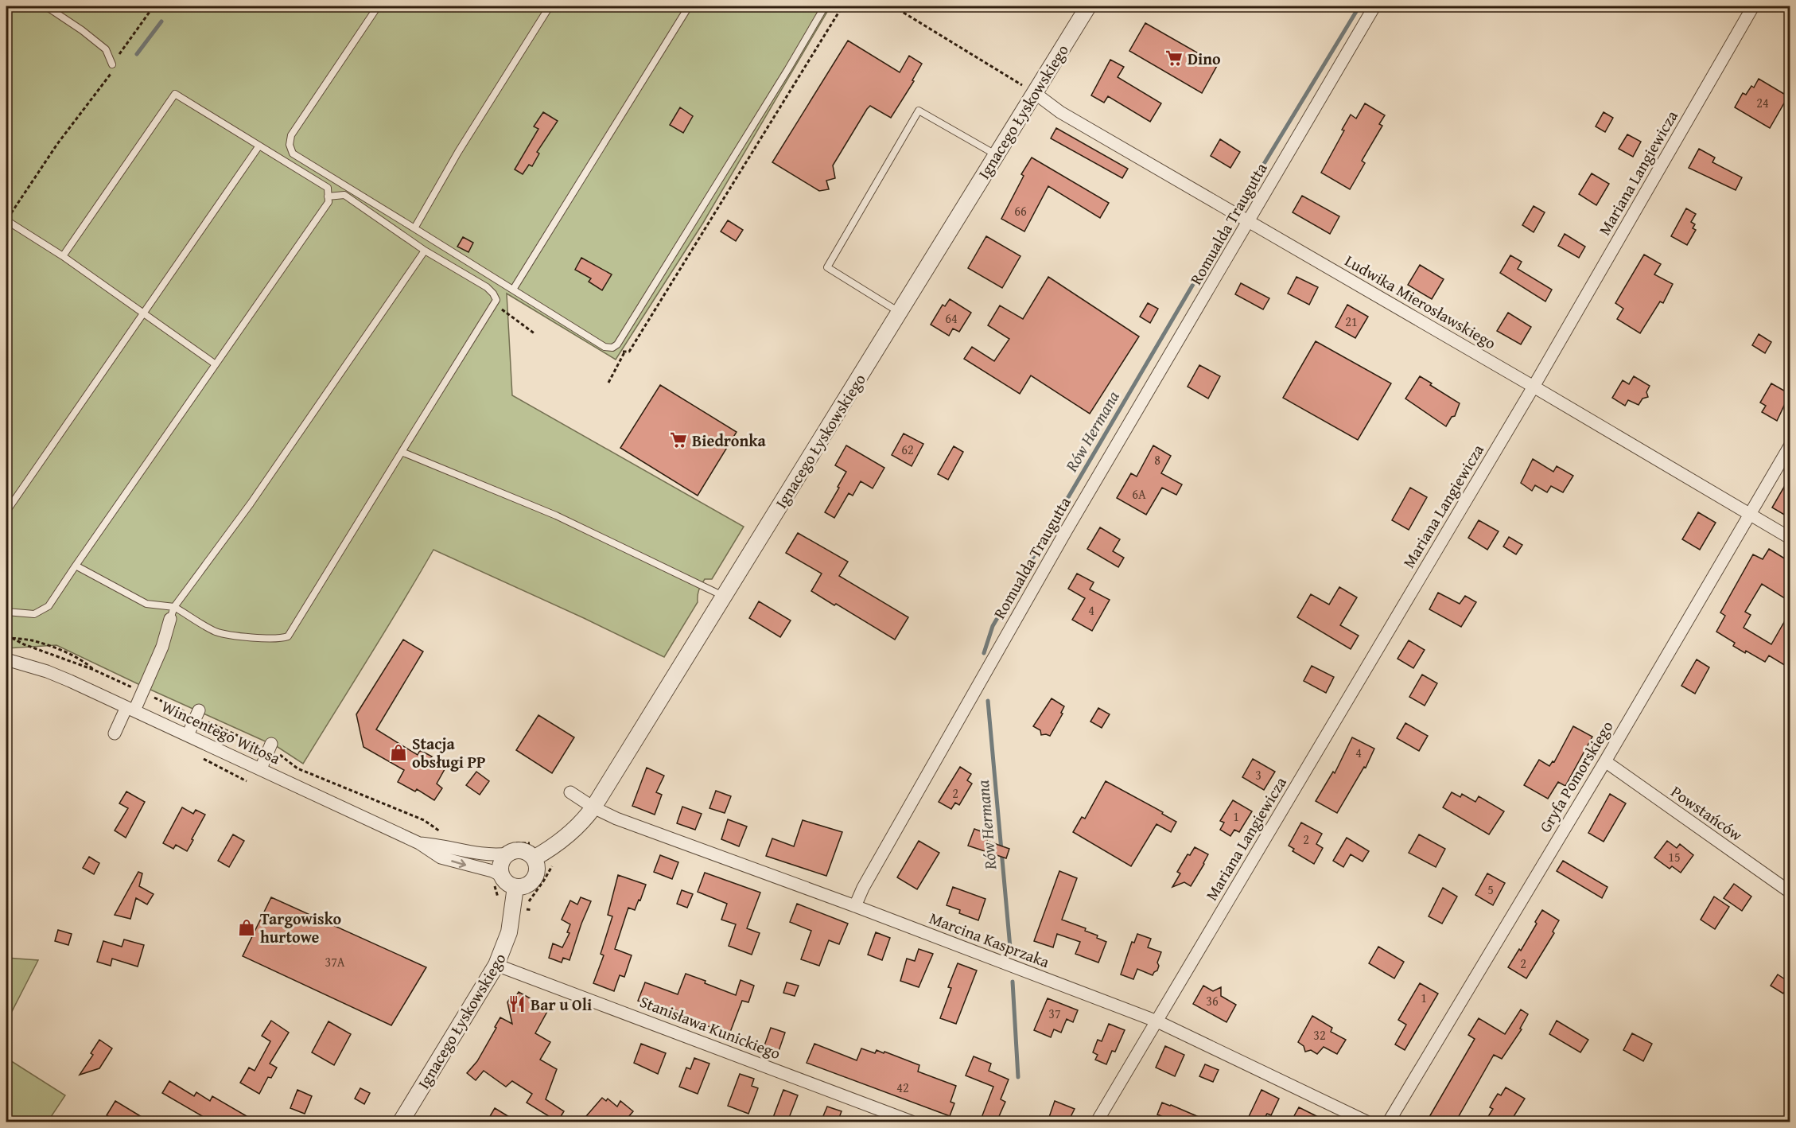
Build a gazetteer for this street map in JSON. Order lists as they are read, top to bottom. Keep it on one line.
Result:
{"streets":{"street":["Ignacego Łyskowskiego","Mariana Langiewicza","Romualda Traugutta","Ludwika Mierosławskiego","Wincentego Witosa","Gryfa Pomorskiego","Powstańców","Marcina Kasprzaka","Stanisława Kunickiego"]},"crossings":[["Ignacego Łyskowskiego","Ludwika Mierosławskiego"],["Ignacego Łyskowskiego","Wincentego Witosa"],["Ignacego Łyskowskiego","Marcina Kasprzaka"],["Ignacego Łyskowskiego","Stanisława Kunickiego"],["Mariana Langiewicza","Ludwika Mierosławskiego"],["Mariana Langiewicza","Marcina Kasprzaka"],["Romualda Traugutta","Ludwika Mierosławskiego"],["Romualda Traugutta","Marcina Kasprzaka"],["Ludwika Mierosławskiego","Gryfa Pomorskiego"],["Gryfa Pomorskiego","Powstańców"]],"water":["Rów Hermana"],"places":{"supermarket":["Dino","Biedronka"],"shop":["Stacja obsługi PP","Targowisko hurtowe"],"restaurant":["Bar u Oli"]},"house_numbers":["24","66","64","21","62","8","6A","4","4","3","2","1","2","15","5","37A","2","1","36","37","32","42"]}
